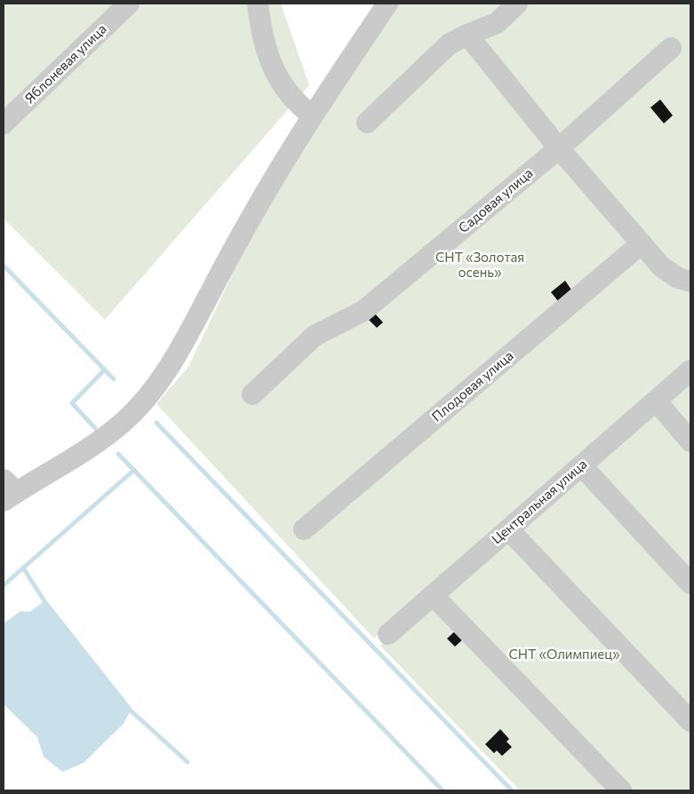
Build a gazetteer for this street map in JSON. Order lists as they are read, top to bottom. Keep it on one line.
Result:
{"streets":{"street":["Яблоневая улица","Садовая улица","Плодовая улица","Центральная улица"]},"parks":["СНТ «Золотая осень»","СНТ «Олимпиец»"]}
